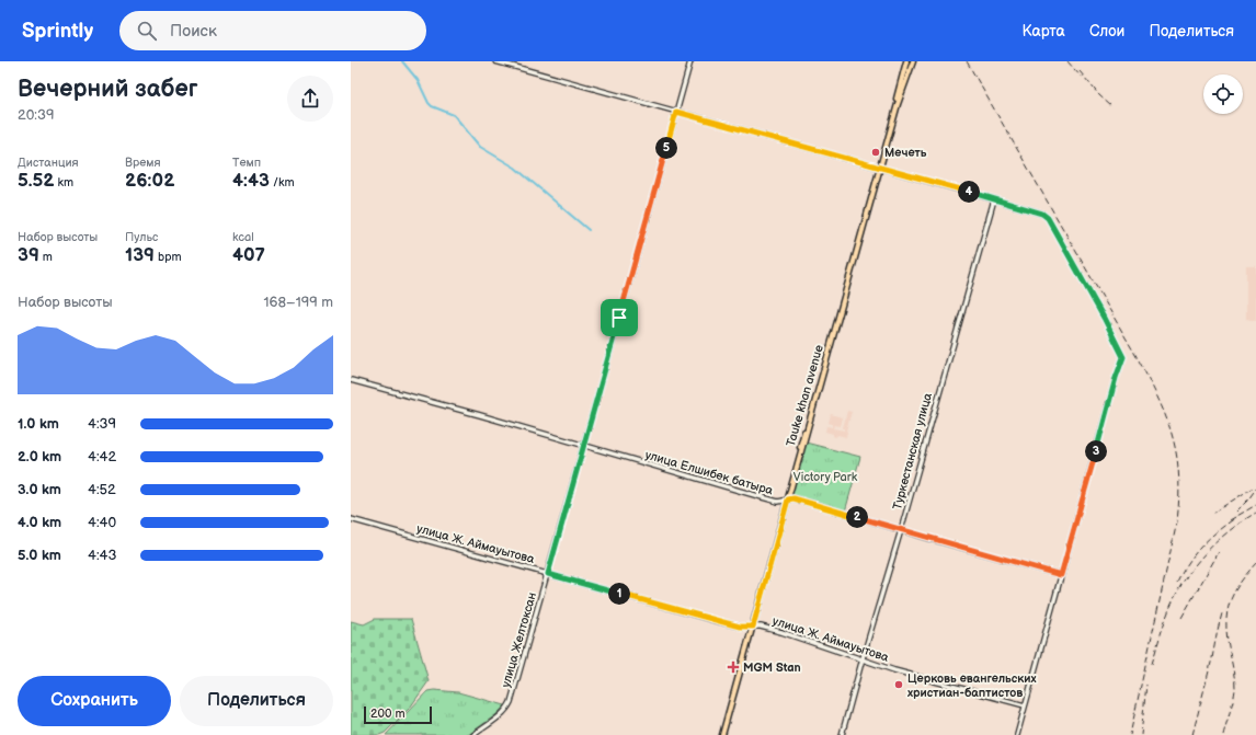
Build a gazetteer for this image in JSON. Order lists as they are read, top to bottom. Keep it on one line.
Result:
{"streets":{"main road":["Tauke khan avenue","Туркестанская улица","улица Елшибек батыра","улица Ж. Аймауытова","улица Желтоксан"]},"crossings":[["Tauke khan avenue","улица Елшибек батыра"],["Tauke khan avenue","улица Ж. Аймауытова"],["Туркестанская улица","улица Елшибек батыра"],["Туркестанская улица","улица Ж. Аймауытова"],["улица Елшибек батыра","улица Желтоксан"],["улица Ж. Аймауытова","улица Желтоксан"]],"parks":["Victory Park"],"places":{"other":["Мечеть","Церковь евангельских христиан-баптистов"],"health":["MGM Stan"]},"scale_bar":"200 m","page":{"header":"Sprintly","search":"Поиск","nav":["Карта","Слои","Поделиться"],"heading":["Вечерний забег","20:39"],"stats":[["Дистанция","5.52 km"],["Время","26:02"],["Темп","4:43 /km"],["Набор высоты","39 m"],["Пульс","139 bpm"],["kcal","407"]],"pins":["5","4","3","2","1"],"chart":["Набор высоты","168–199 m"],"list":[{"name":"1.0 km","note":"4:39"},{"name":"2.0 km","note":"4:42"},{"name":"3.0 km","note":"4:52"},{"name":"4.0 km","note":"4:40"},{"name":"5.0 km","note":"4:43"}],"buttons":["Сохранить","Поделиться"],"scale":"200 m"}}
